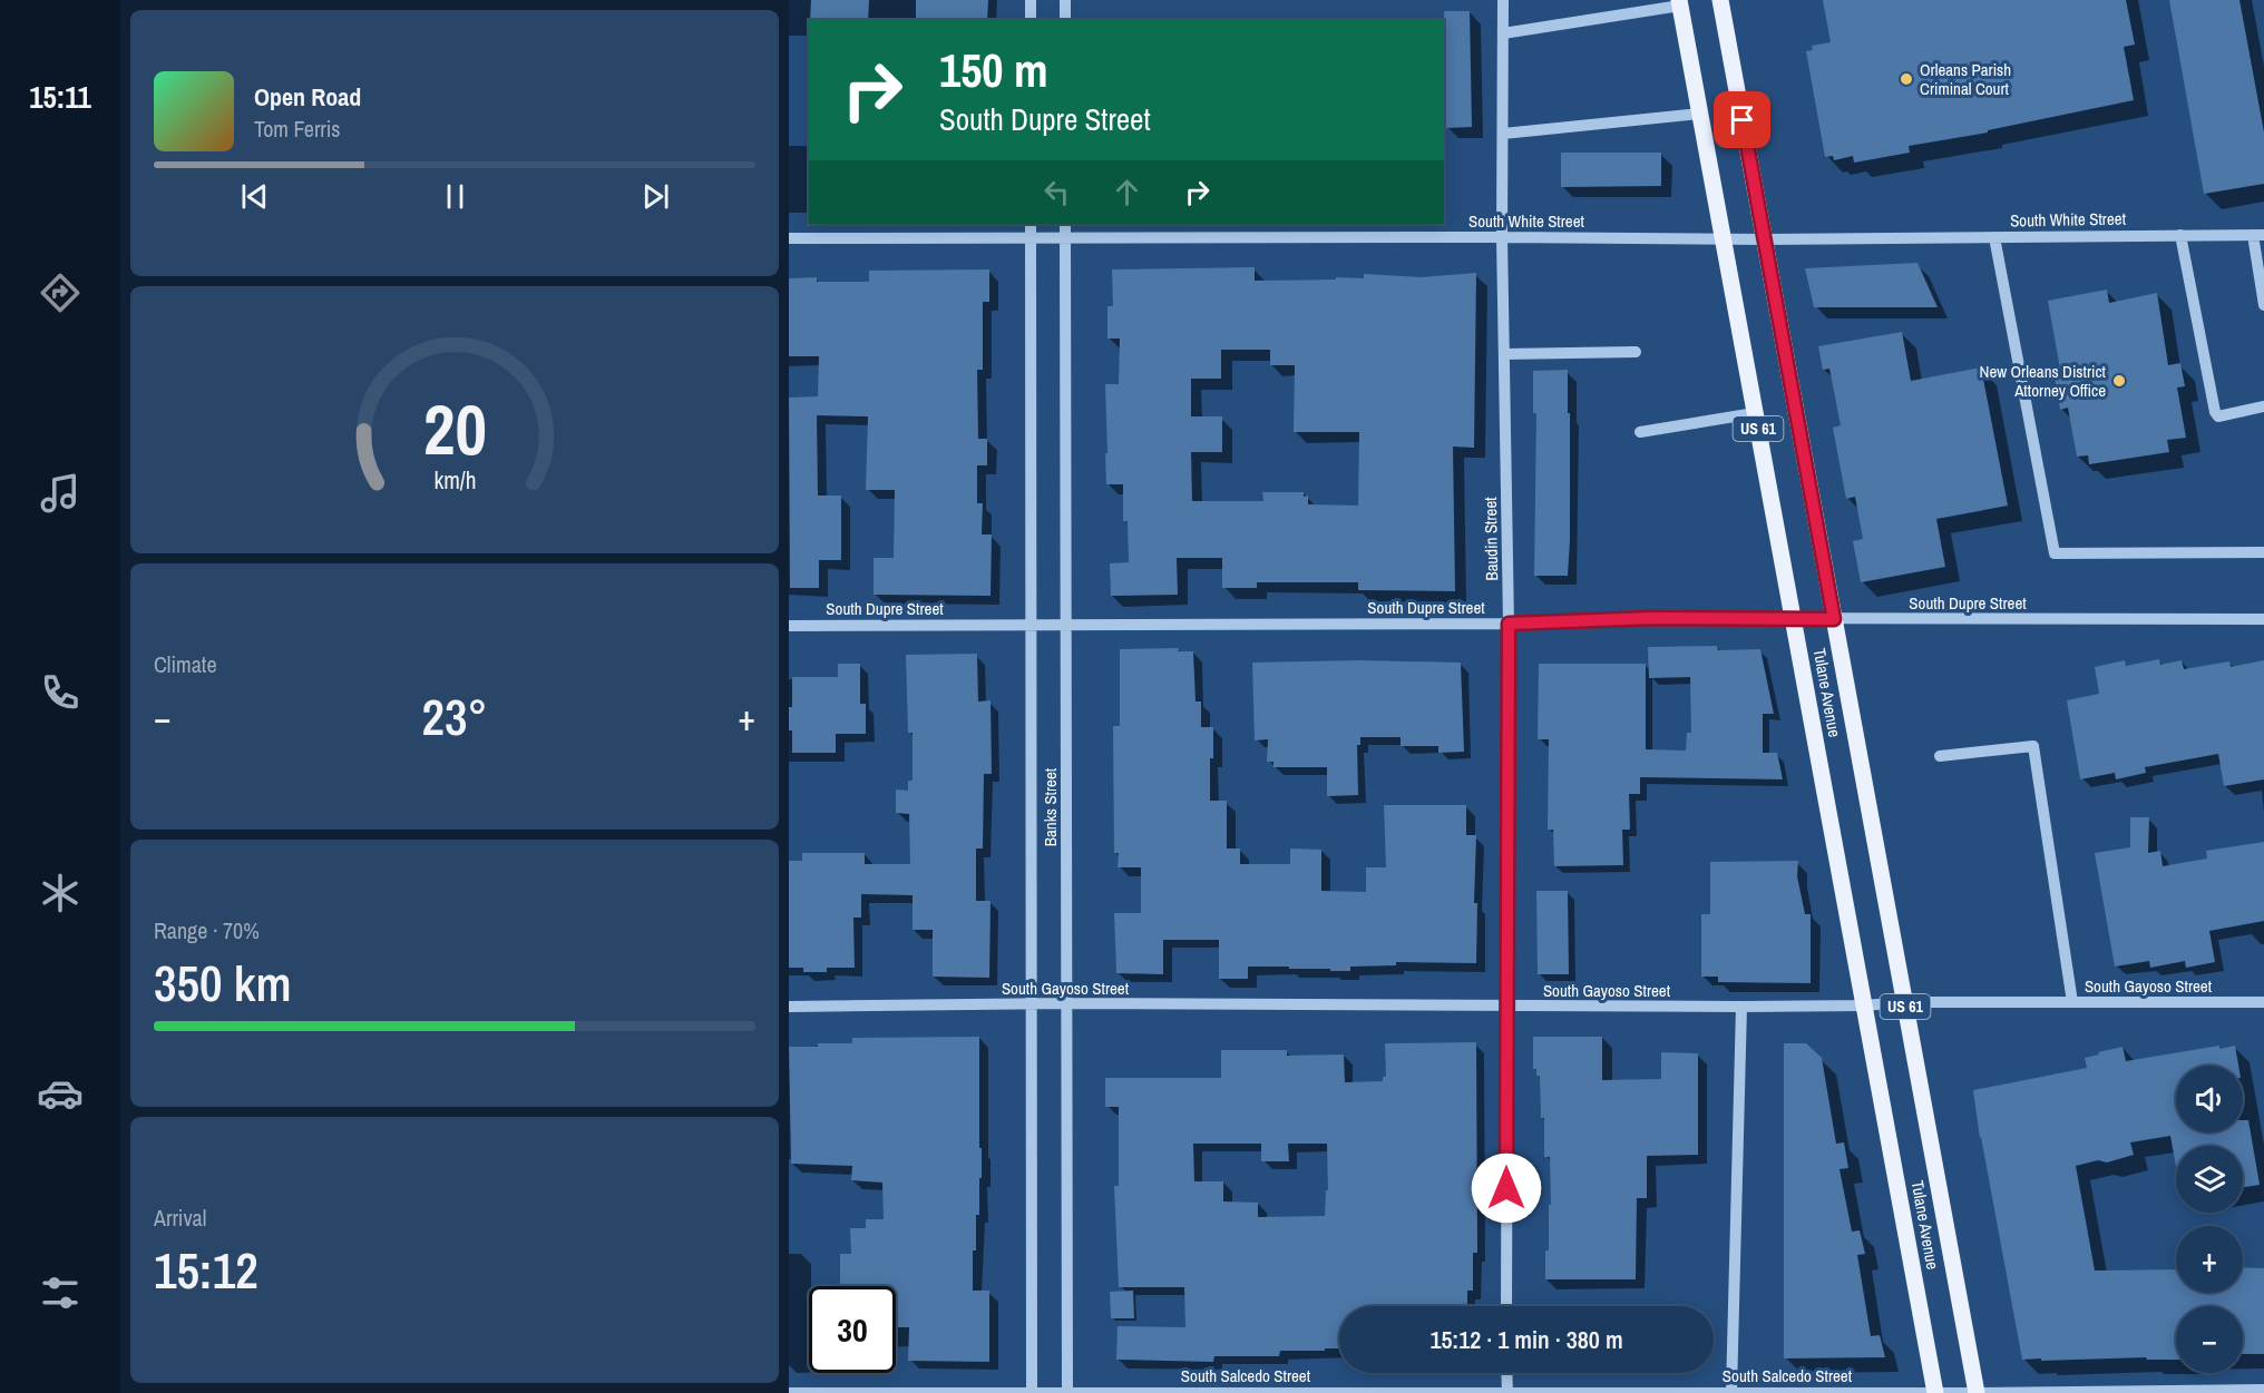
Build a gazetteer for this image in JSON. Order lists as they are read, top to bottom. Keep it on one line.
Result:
{"streets":{"main road":["US 61","Tulane Avenue"],"street":["South White Street","Baudin Street","South Dupre Street","Banks Street","South Gayoso Street","South Salcedo Street"]},"crossings":[["South White Street","Baudin Street"],["South White Street","Tulane Avenue"],["South White Street","Banks Street"],["Baudin Street","South Dupre Street"],["Baudin Street","South Gayoso Street"],["South Dupre Street","Tulane Avenue"],["South Dupre Street","Banks Street"],["Tulane Avenue","South Gayoso Street"],["Tulane Avenue","South Salcedo Street"],["Banks Street","South Gayoso Street"],["Banks Street","South Salcedo Street"]],"places":["Orleans Parish Criminal Court","New Orleans District Attorney Office"],"page":{"tabs":"15:11","turn":["150 m","South Dupre Street"],"song":["Open Road","Tom Ferris"],"tile":["Climate",["Range · 70%","350 km"],["Arrival","15:12"]],"heat":["−","23°","+"],"map_buttons":["+","−"],"limit":"30","trip":"15:12 · 1 min · 380 m","gauge":["20","km/h"]}}
